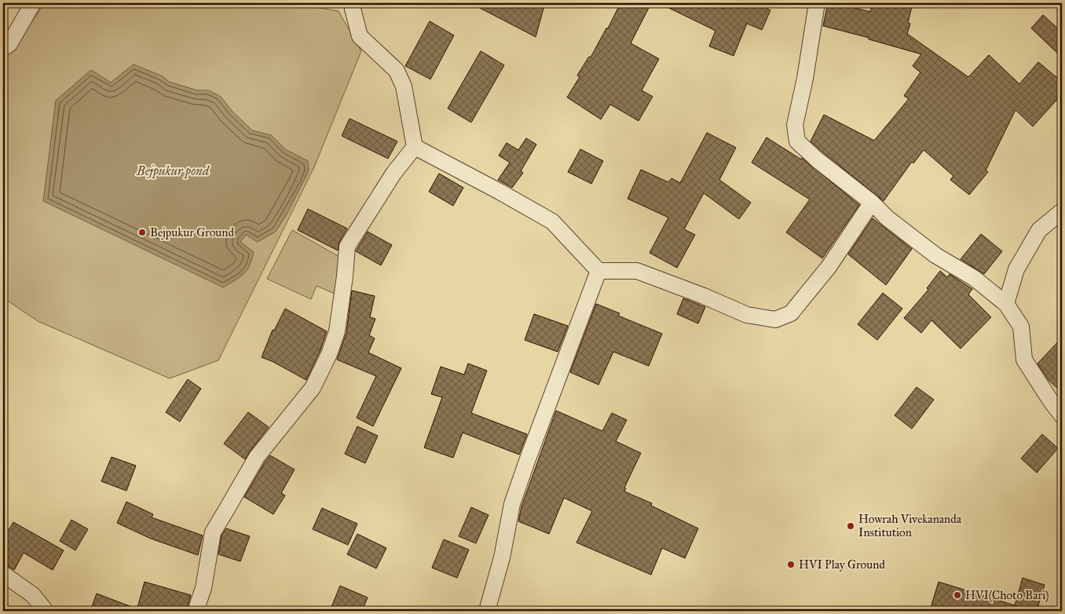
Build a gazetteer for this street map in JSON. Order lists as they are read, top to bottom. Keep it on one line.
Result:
{"water":["Bejpukur pond"],"places":["Bejpukur Ground","Howrah Vivekananda Institution","HVI Play Ground","HVI(Choto Bari)"]}
